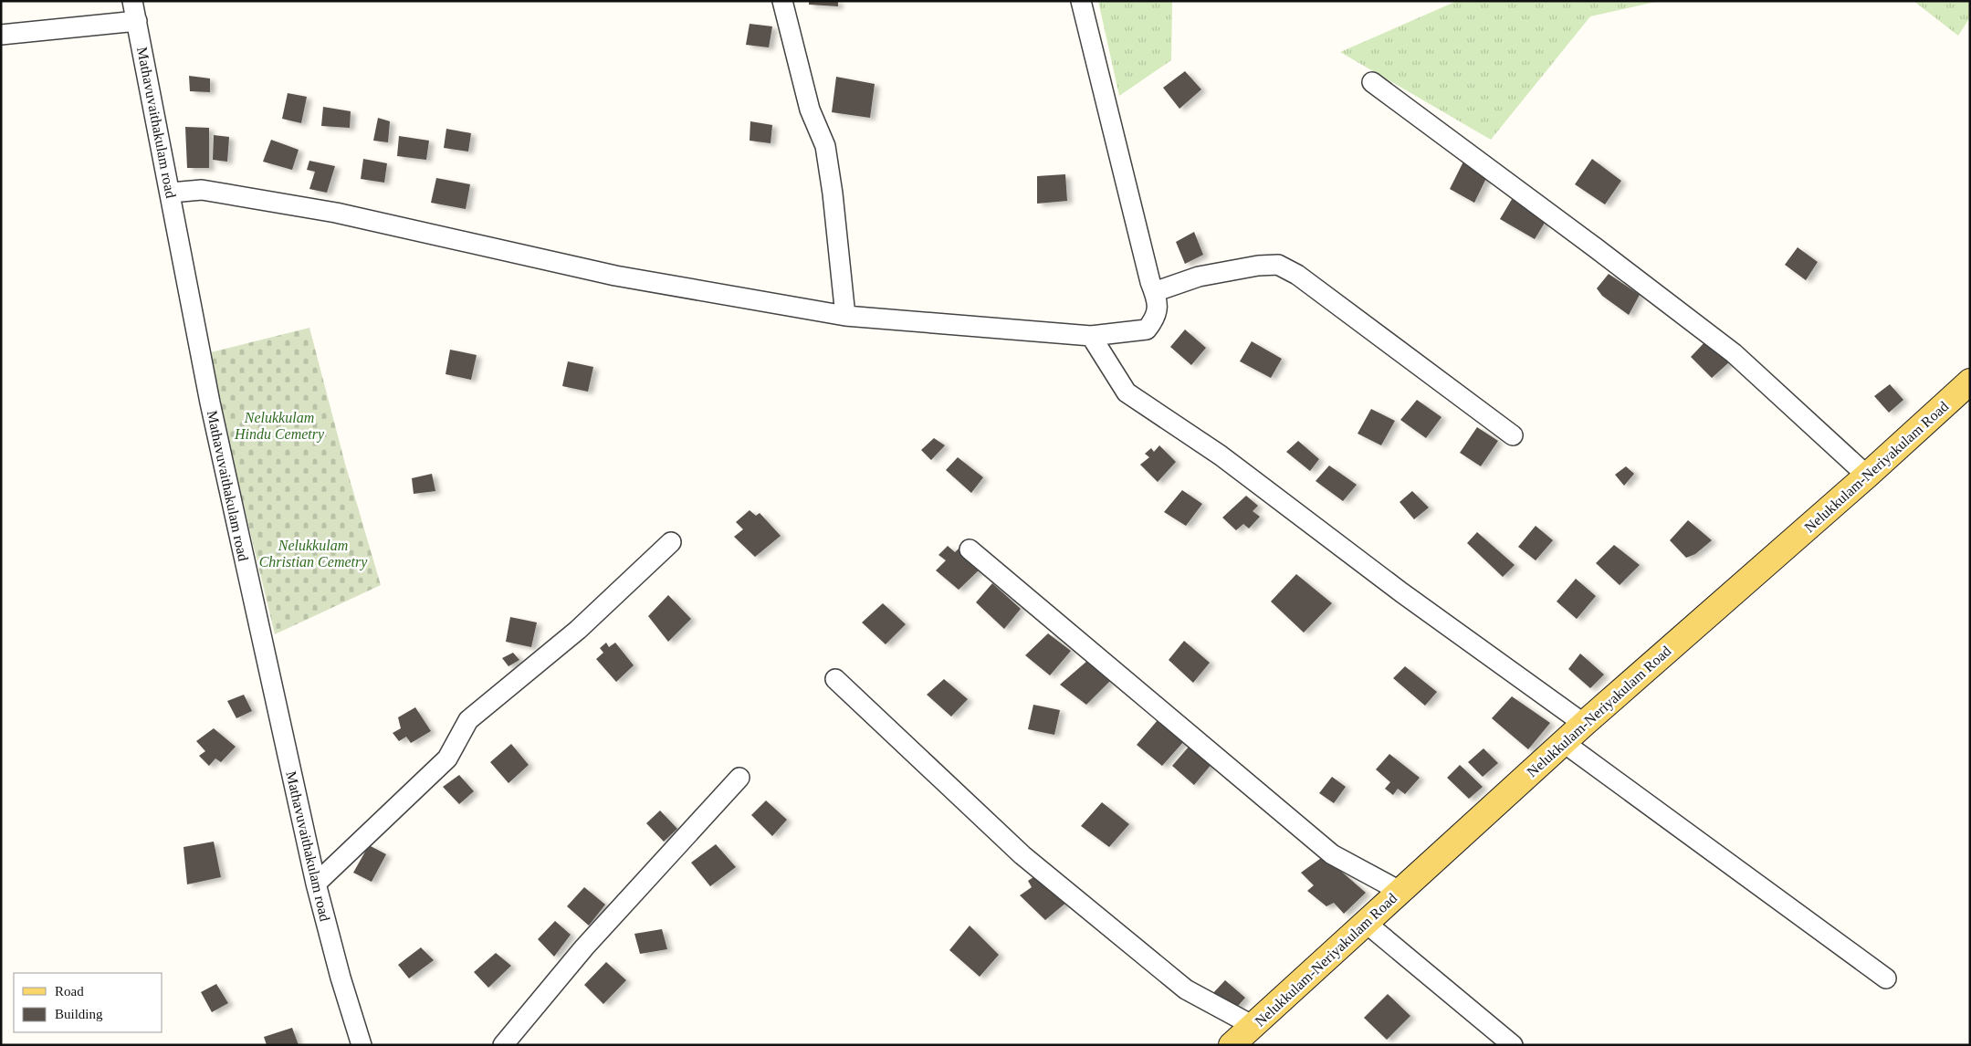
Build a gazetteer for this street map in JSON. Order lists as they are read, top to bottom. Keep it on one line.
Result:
{"streets":{"main road":["Nelukkulam-Neriyakulam Road"],"street":["Mathavuvaithakulam road"]},"parks":["Nelukkulam Hindu Cemetry","Nelukkulam Christian Cemetry"],"legend":["Road","Building"]}
